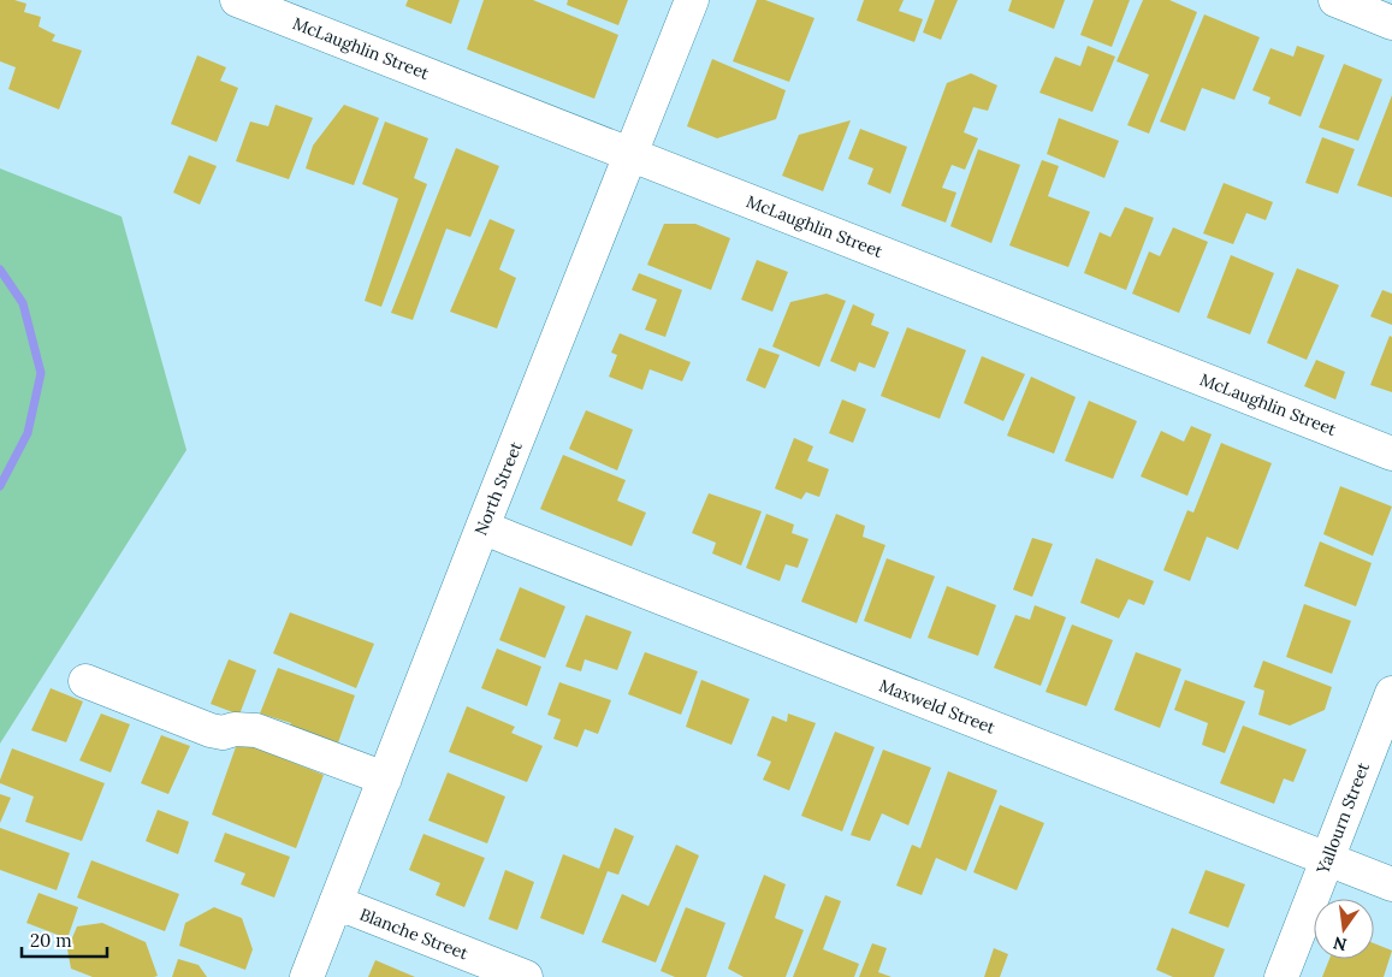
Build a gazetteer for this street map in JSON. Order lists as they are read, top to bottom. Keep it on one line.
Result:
{"streets":{"street":["McLaughlin Street","North Street","Maxweld Street","Yallourn Street","Blanche Street"]},"crossings":[["McLaughlin Street","North Street"],["North Street","Maxweld Street"],["North Street","Blanche Street"],["Maxweld Street","Yallourn Street"]],"scale_bar":"20 m","north":"bottom"}
